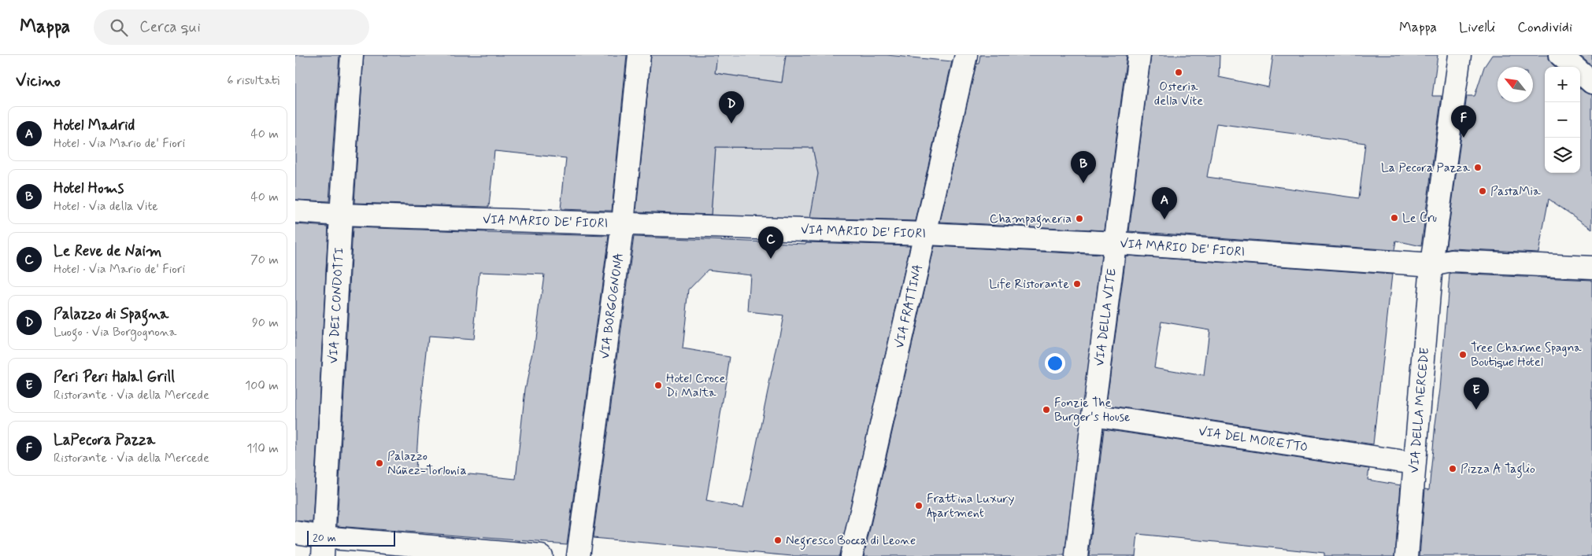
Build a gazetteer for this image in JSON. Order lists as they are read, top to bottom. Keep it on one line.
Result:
{"streets":{"street":["VIA MARIO DE' FIORI","VIA DEI CONDOTTI","VIA BORGOGNONA","VIA FRATTINA","VIA DELLA VITE","VIA DELLA MERCEDE","VIA DEL MORETTO"]},"crossings":[["VIA MARIO DE' FIORI","VIA DEI CONDOTTI"],["VIA MARIO DE' FIORI","VIA BORGOGNONA"],["VIA MARIO DE' FIORI","VIA FRATTINA"],["VIA MARIO DE' FIORI","VIA DELLA VITE"],["VIA MARIO DE' FIORI","VIA DELLA MERCEDE"],["VIA DELLA VITE","VIA DEL MORETTO"],["VIA DELLA MERCEDE","VIA DEL MORETTO"]],"places":["Osteria della Vite","La Pecora Pazza","PastaMia","Le Cru","Champagneria","Life Ristorante","Tree Charme Spagna Boutique Hotel","Hotel Croce Di Malta","Fonzie The Burger's House","Palazzo Núñez-Torlonia","Pizza A Taglio","Frattina Luxury Apartment","Negresco Bocca di Leone"],"scale_bar":"20 m","north":"top left","page":{"header":"Mappa","search":"Cerca qui","nav":["Mappa","Livelli","Condividi"],"heading":["Vicino","6 risultati"],"map_buttons":["+","−"],"pins":["D","F","B","A","C","E"],"list":[{"mark":"A","name":"Hotel Madrid","note":"Hotel · Via Mario de' Fiori","value":"40 m"},{"mark":"B","name":"Hotel Homs","note":"Hotel · Via della Vite","value":"40 m"},{"mark":"C","name":"Le Reve de Naim","note":"Hotel · Via Mario de' Fiori","value":"70 m"},{"mark":"D","name":"Palazzo di Spagna","note":"Luogo · Via Borgognona","value":"90 m"},{"mark":"E","name":"Peri Peri Halal Grill","note":"Ristorante · Via della Mercede","value":"100 m"},{"mark":"F","name":"LaPecora Pazza","note":"Ristorante · Via della Mercede","value":"110 m"}],"scale":"20 m"}}
